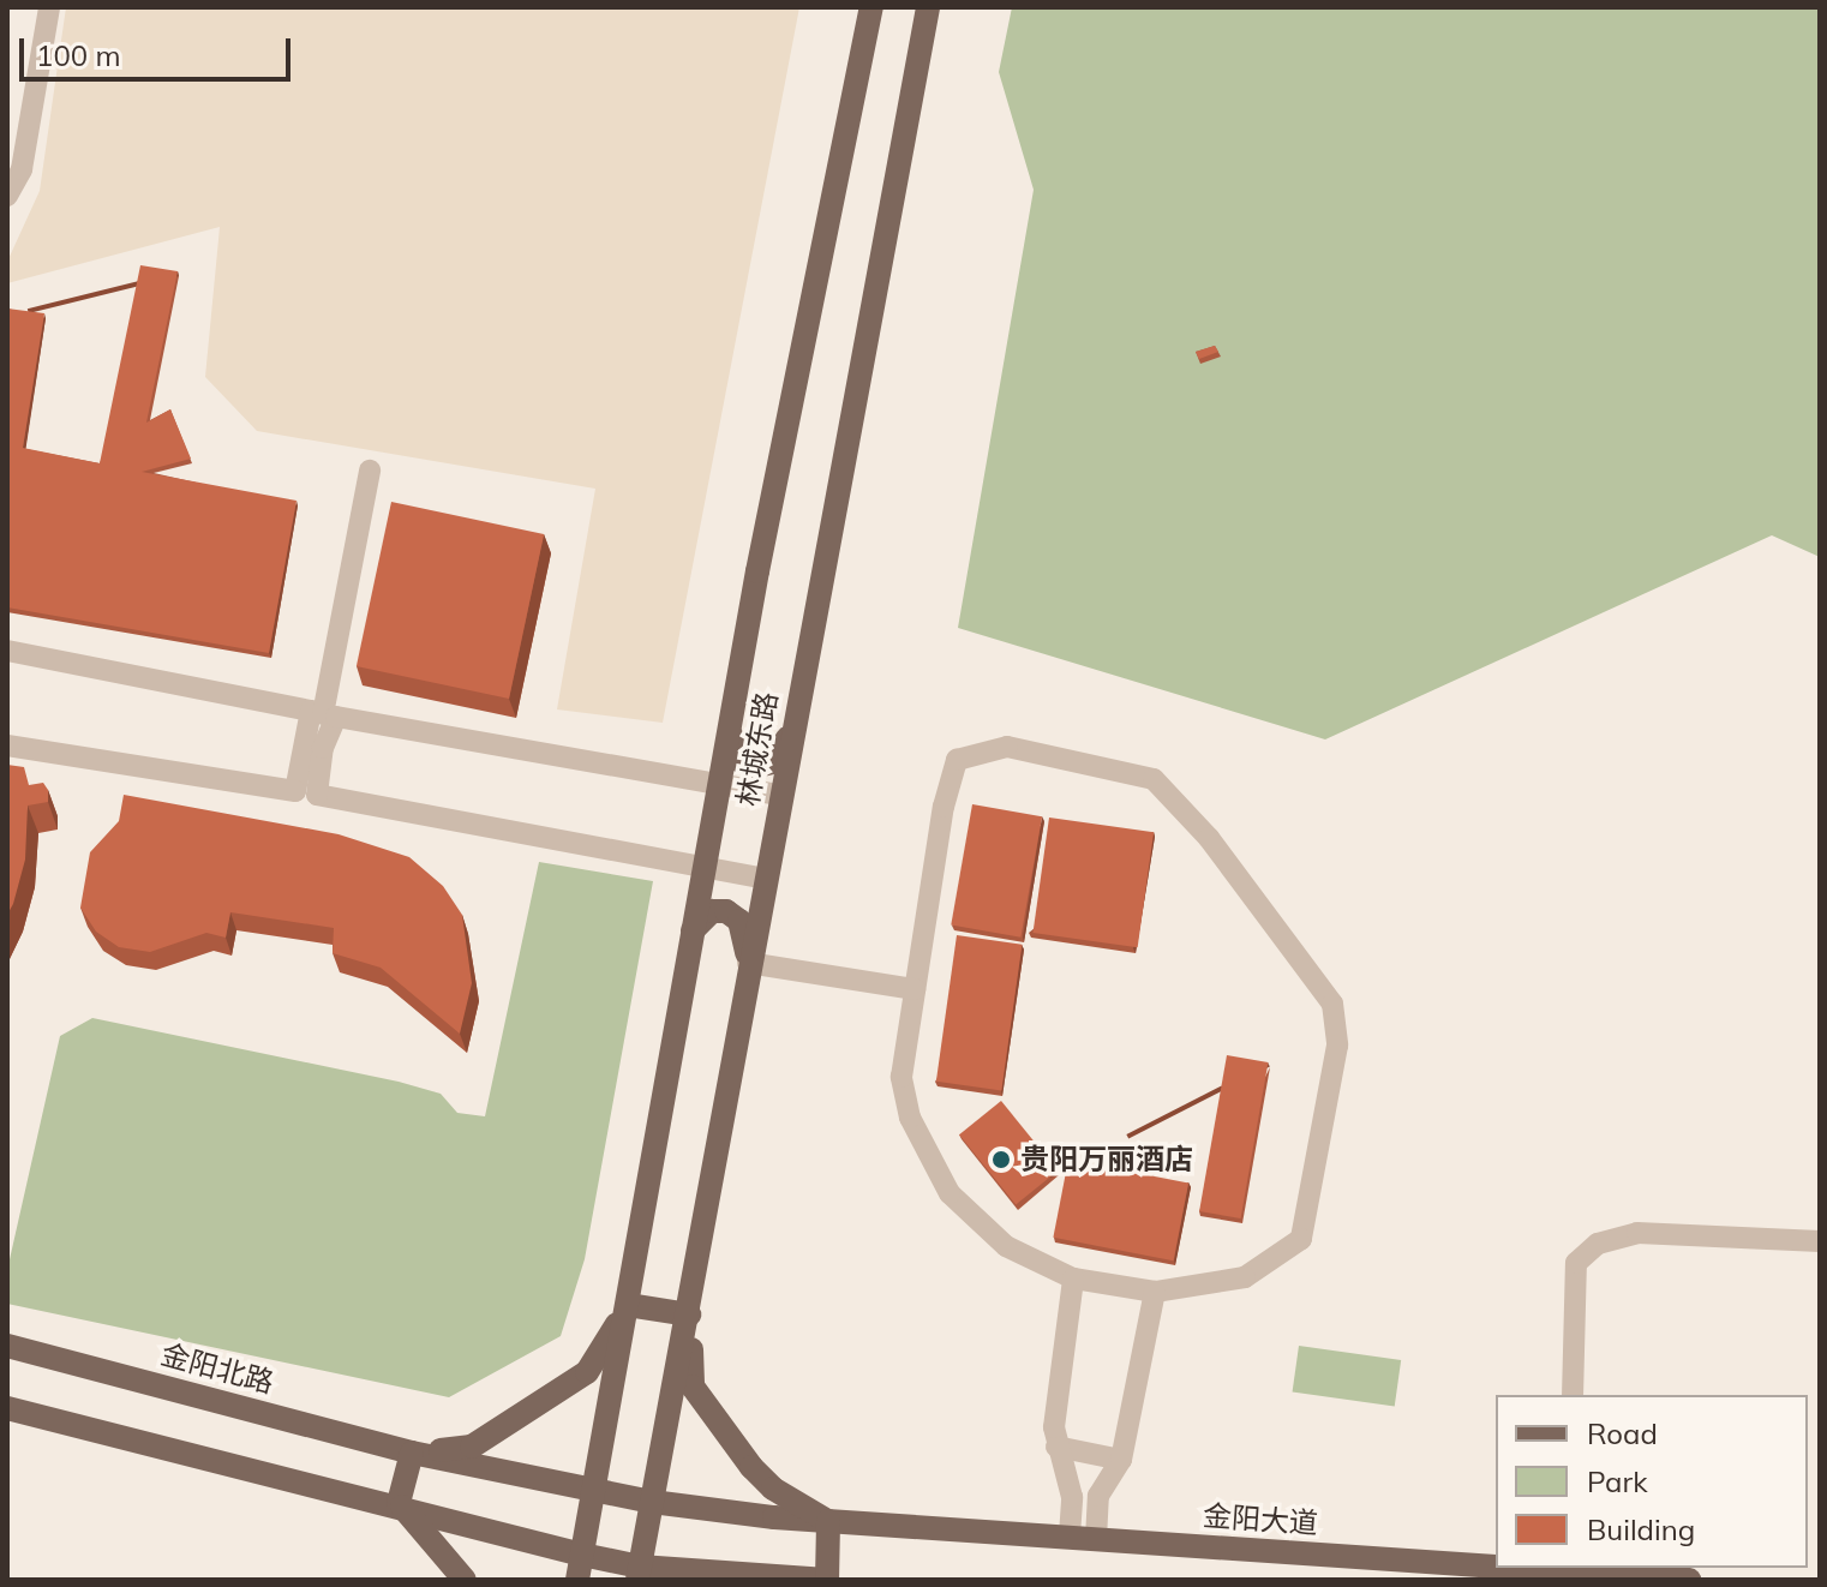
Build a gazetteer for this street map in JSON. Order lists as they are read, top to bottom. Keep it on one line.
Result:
{"streets":{"main road":["林城东路","金阳北路","金阳大道"]},"crossings":[["林城东路","金阳北路"],["林城东路","金阳大道"],["金阳北路","金阳大道"]],"places":["贵阳万丽酒店"],"legend":["Road","Park","Building"],"scale_bar":"100 m"}
